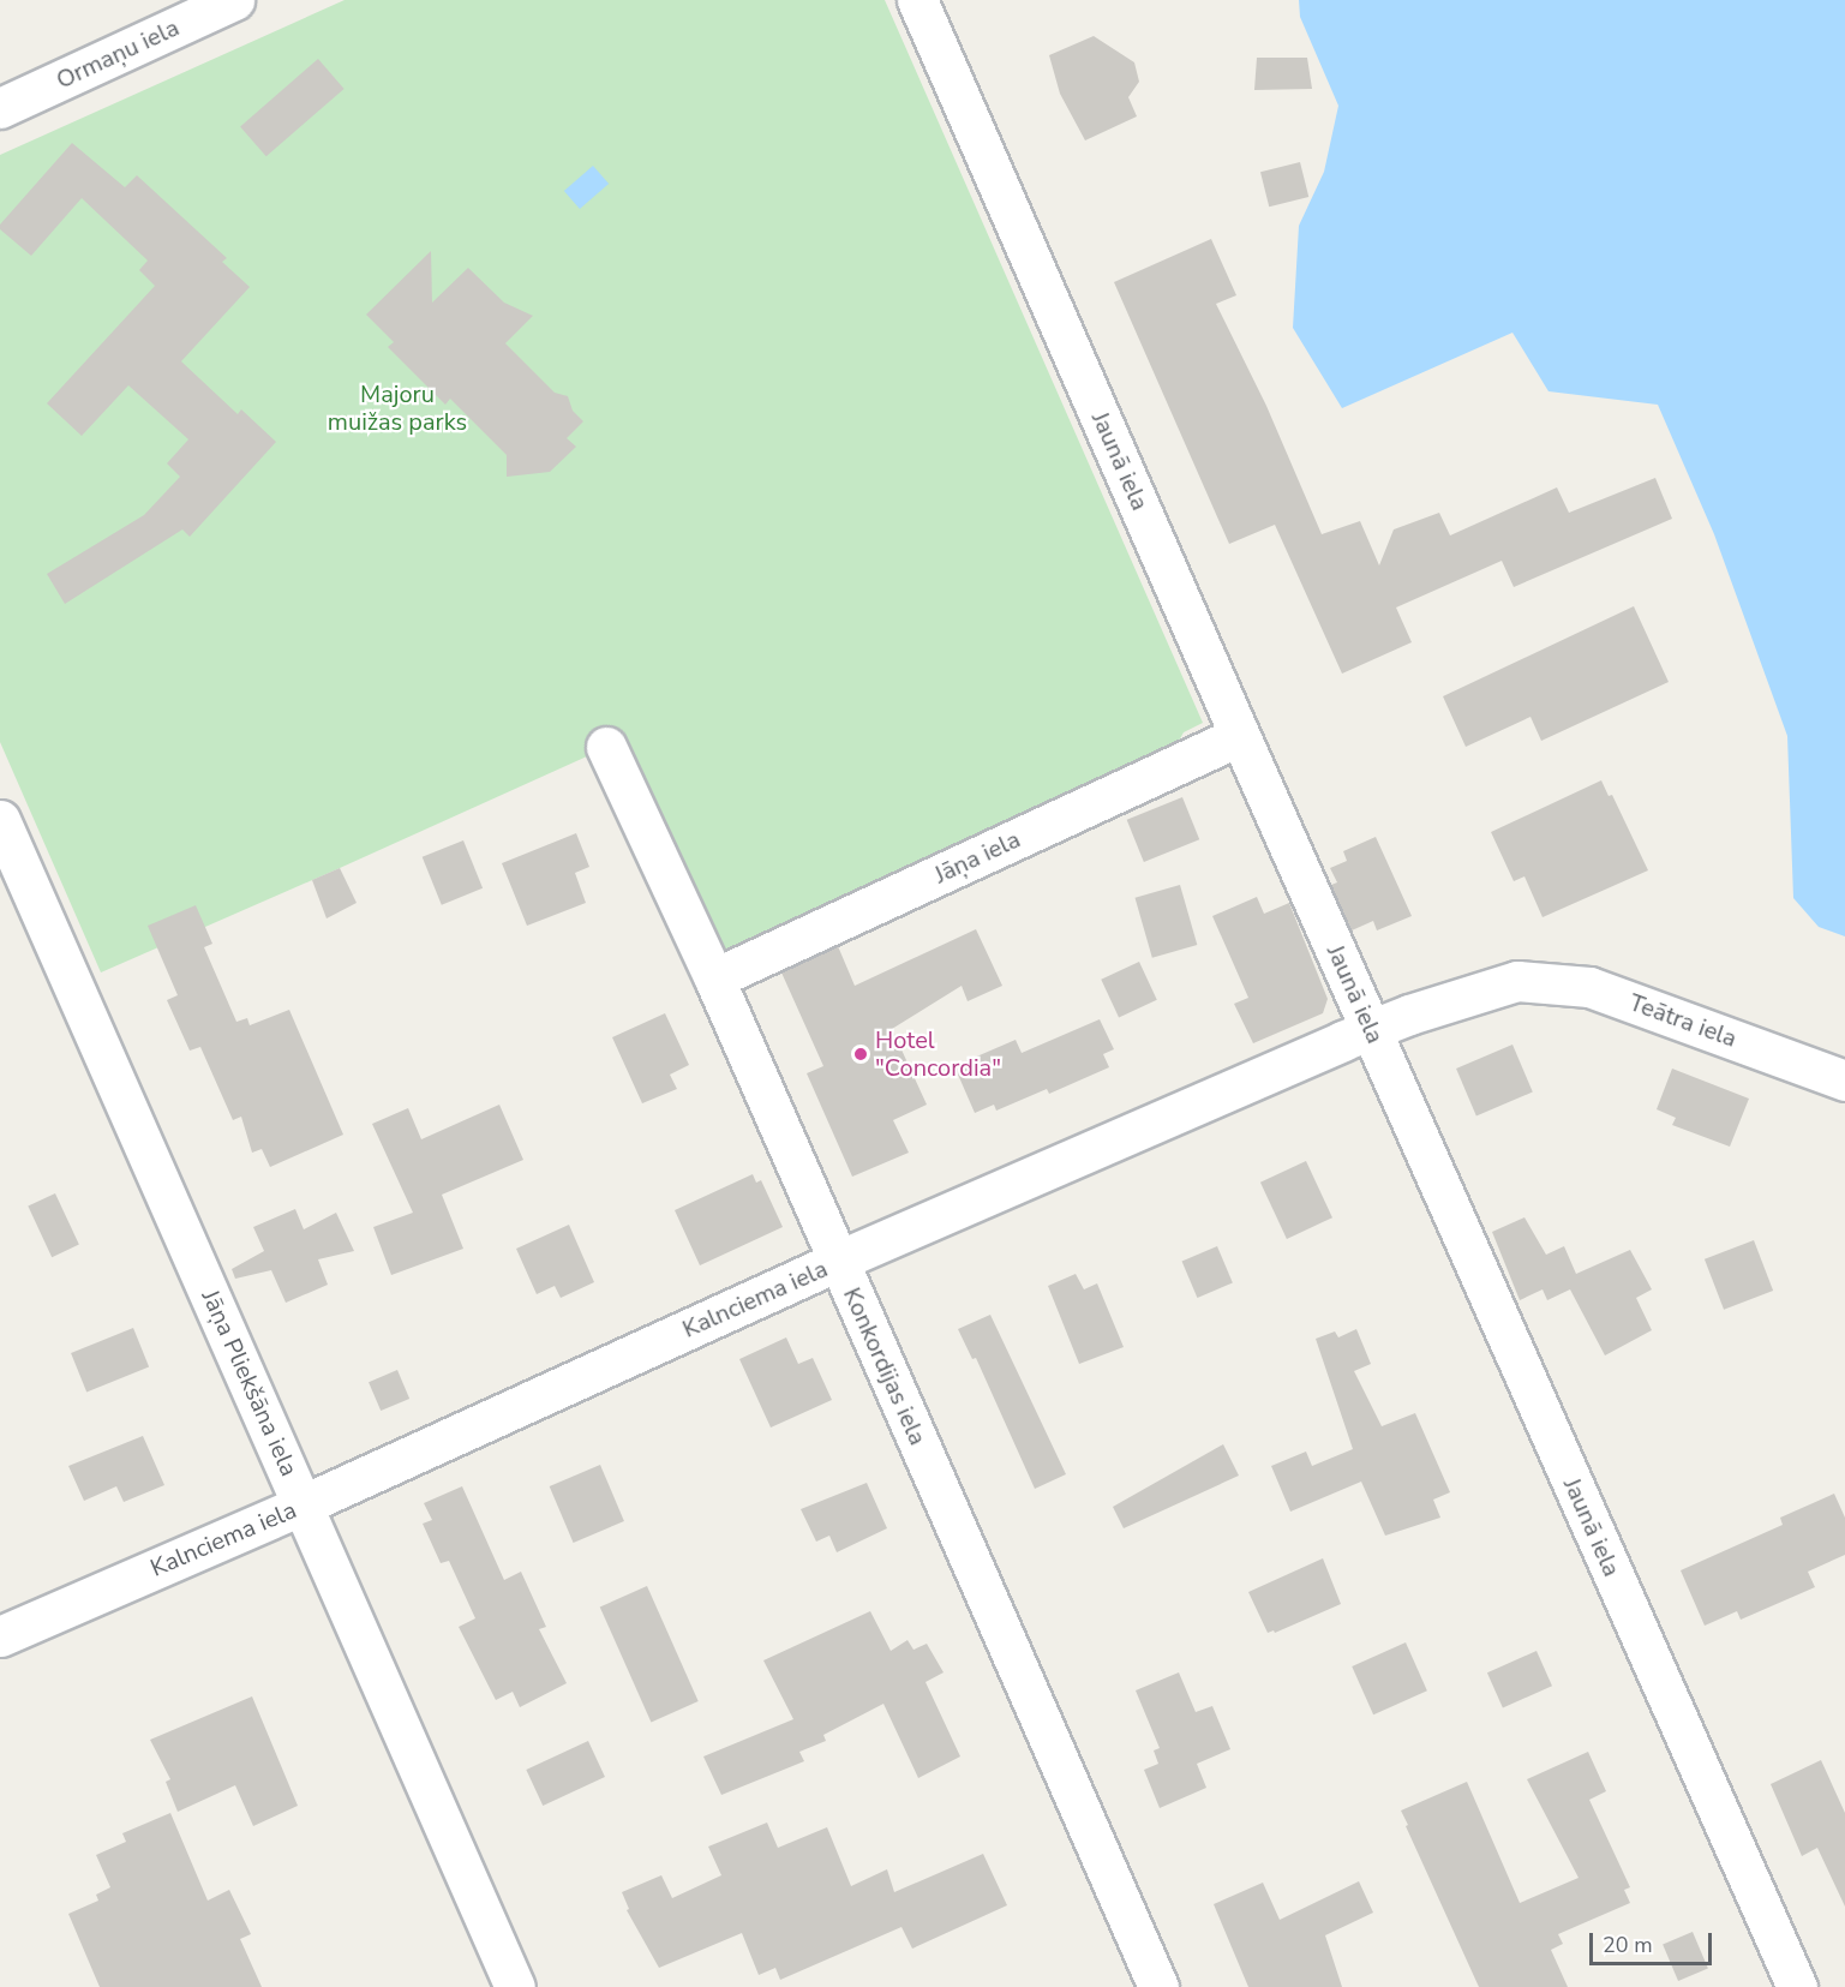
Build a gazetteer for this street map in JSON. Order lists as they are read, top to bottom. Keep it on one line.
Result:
{"streets":{"street":["Ormaņu iela","Jaunā iela","Jāņa iela","Teātra iela","Kalnciema iela","Konkordijas iela","Jāņa Pliekšāna iela"]},"crossings":[["Jaunā iela","Jāņa iela"],["Jaunā iela","Kalnciema iela"],["Jāņa iela","Konkordijas iela"],["Teātra iela","Kalnciema iela"],["Kalnciema iela","Konkordijas iela"],["Kalnciema iela","Jāņa Pliekšāna iela"]],"parks":["Majoru muižas parks"],"places":["Hotel \"Concordia\""],"scale_bar":"20 m"}
